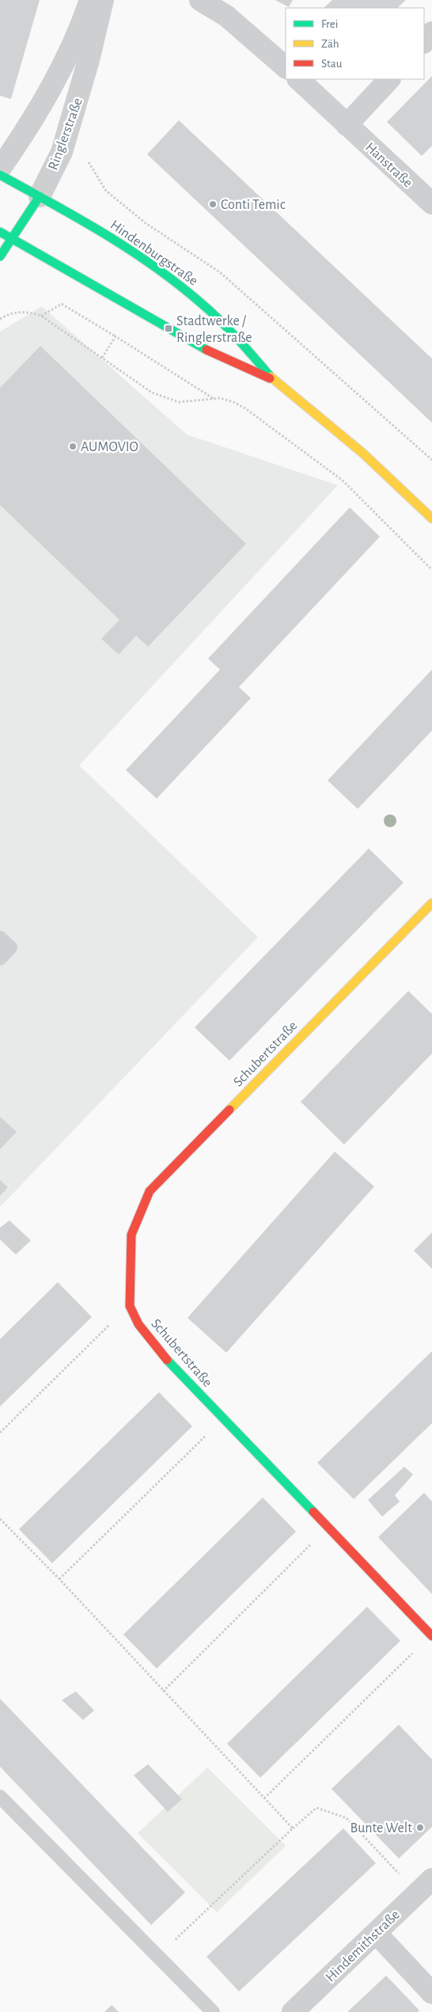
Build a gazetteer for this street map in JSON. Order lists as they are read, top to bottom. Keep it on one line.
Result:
{"streets":{"street":["Ringlerstraße","Hanstraße","Hindenburgstraße","Schubertstraße","Hindemithstraße"]},"crossings":[["Ringlerstraße","Hindenburgstraße"]],"places":{"other":["Conti Temic","AUMOVIO","Bunte Welt"],"transit":["Stadtwerke / Ringlerstraße"]},"legend":["Frei","Zäh","Stau"]}
